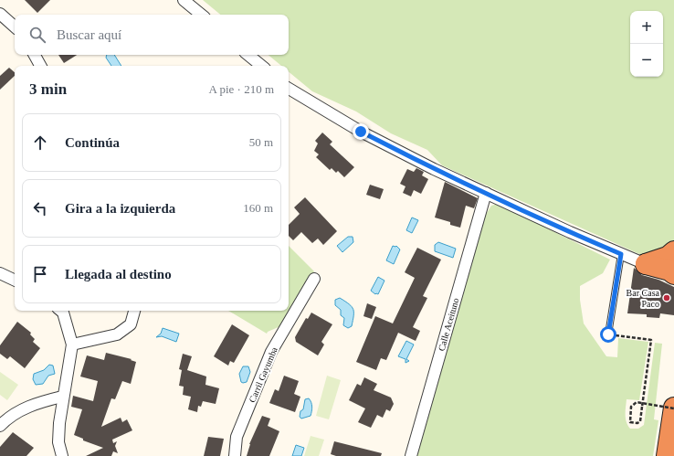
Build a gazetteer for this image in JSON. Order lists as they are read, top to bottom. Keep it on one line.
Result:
{"streets":{"street":["Calle Aceituno","Carril Gayumba"]},"places":["Bar Casa Paco"],"page":{"map_buttons":["+","−"],"search":"Buscar aquí","heading":["3 min","A pie · 210 m"],"list":[["Continúa","50 m"],["Gira a la izquierda","160 m"],"Llegada al destino"]}}
